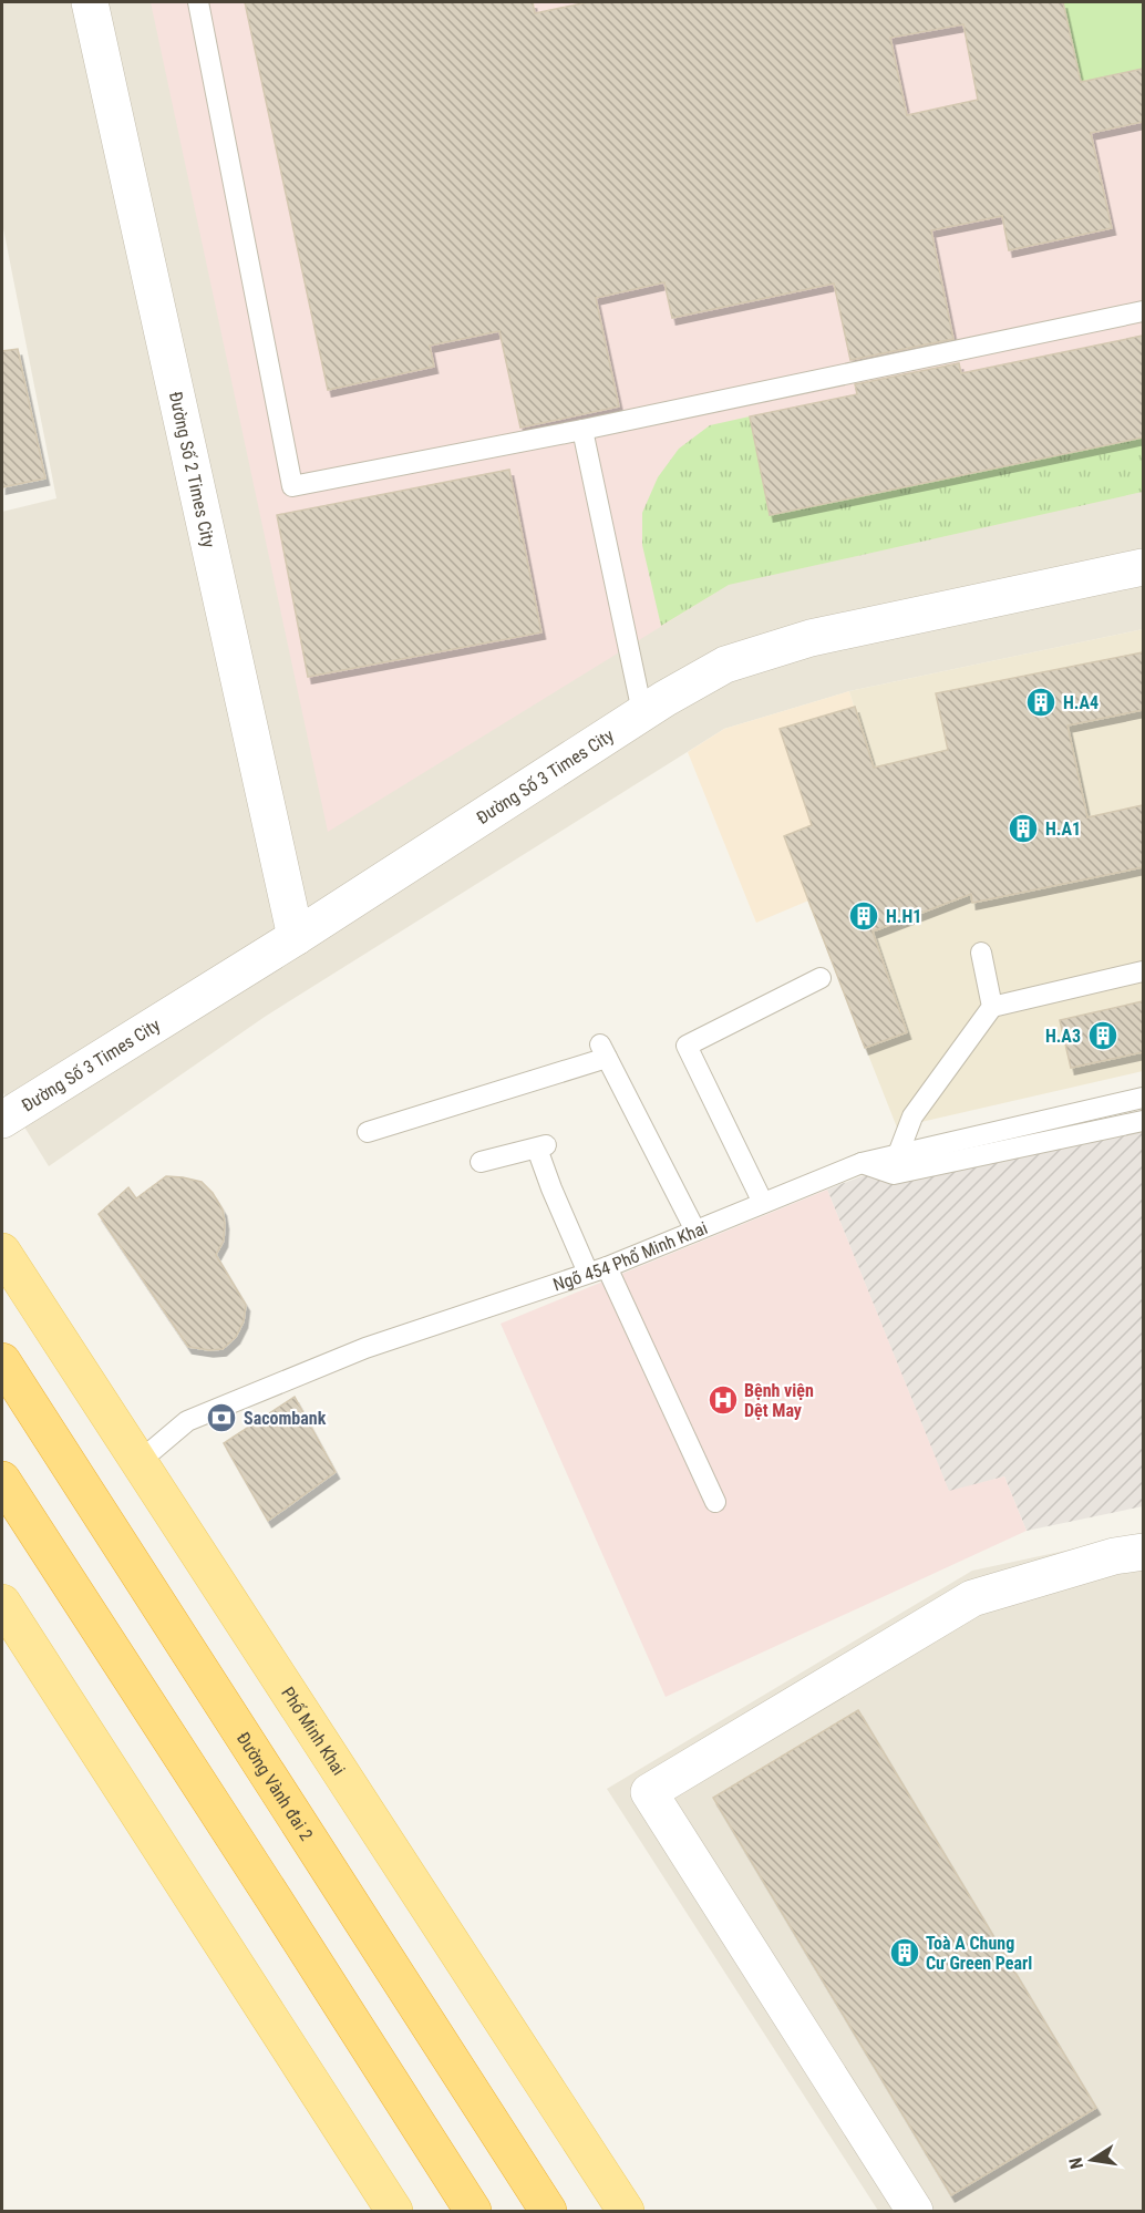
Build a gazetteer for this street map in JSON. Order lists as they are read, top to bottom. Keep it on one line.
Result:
{"streets":{"highway":["Đường Vành đai 2"],"main road":["Phố Minh Khai"],"street":["Đường Số 2 Times City","Đường Số 3 Times City"],"lane":["Ngõ 454 Phố Minh Khai"]},"crossings":[["Đường Số 2 Times City","Đường Số 3 Times City"],["Ngõ 454 Phố Minh Khai","Phố Minh Khai"]],"places":{"building":["H.A4","H.A1","H.H1","H.A3","Toà A Chung Cư Green Pearl"],"hospital":["Bệnh viện Dệt May"],"bank":["Sacombank"]},"north":"left"}
